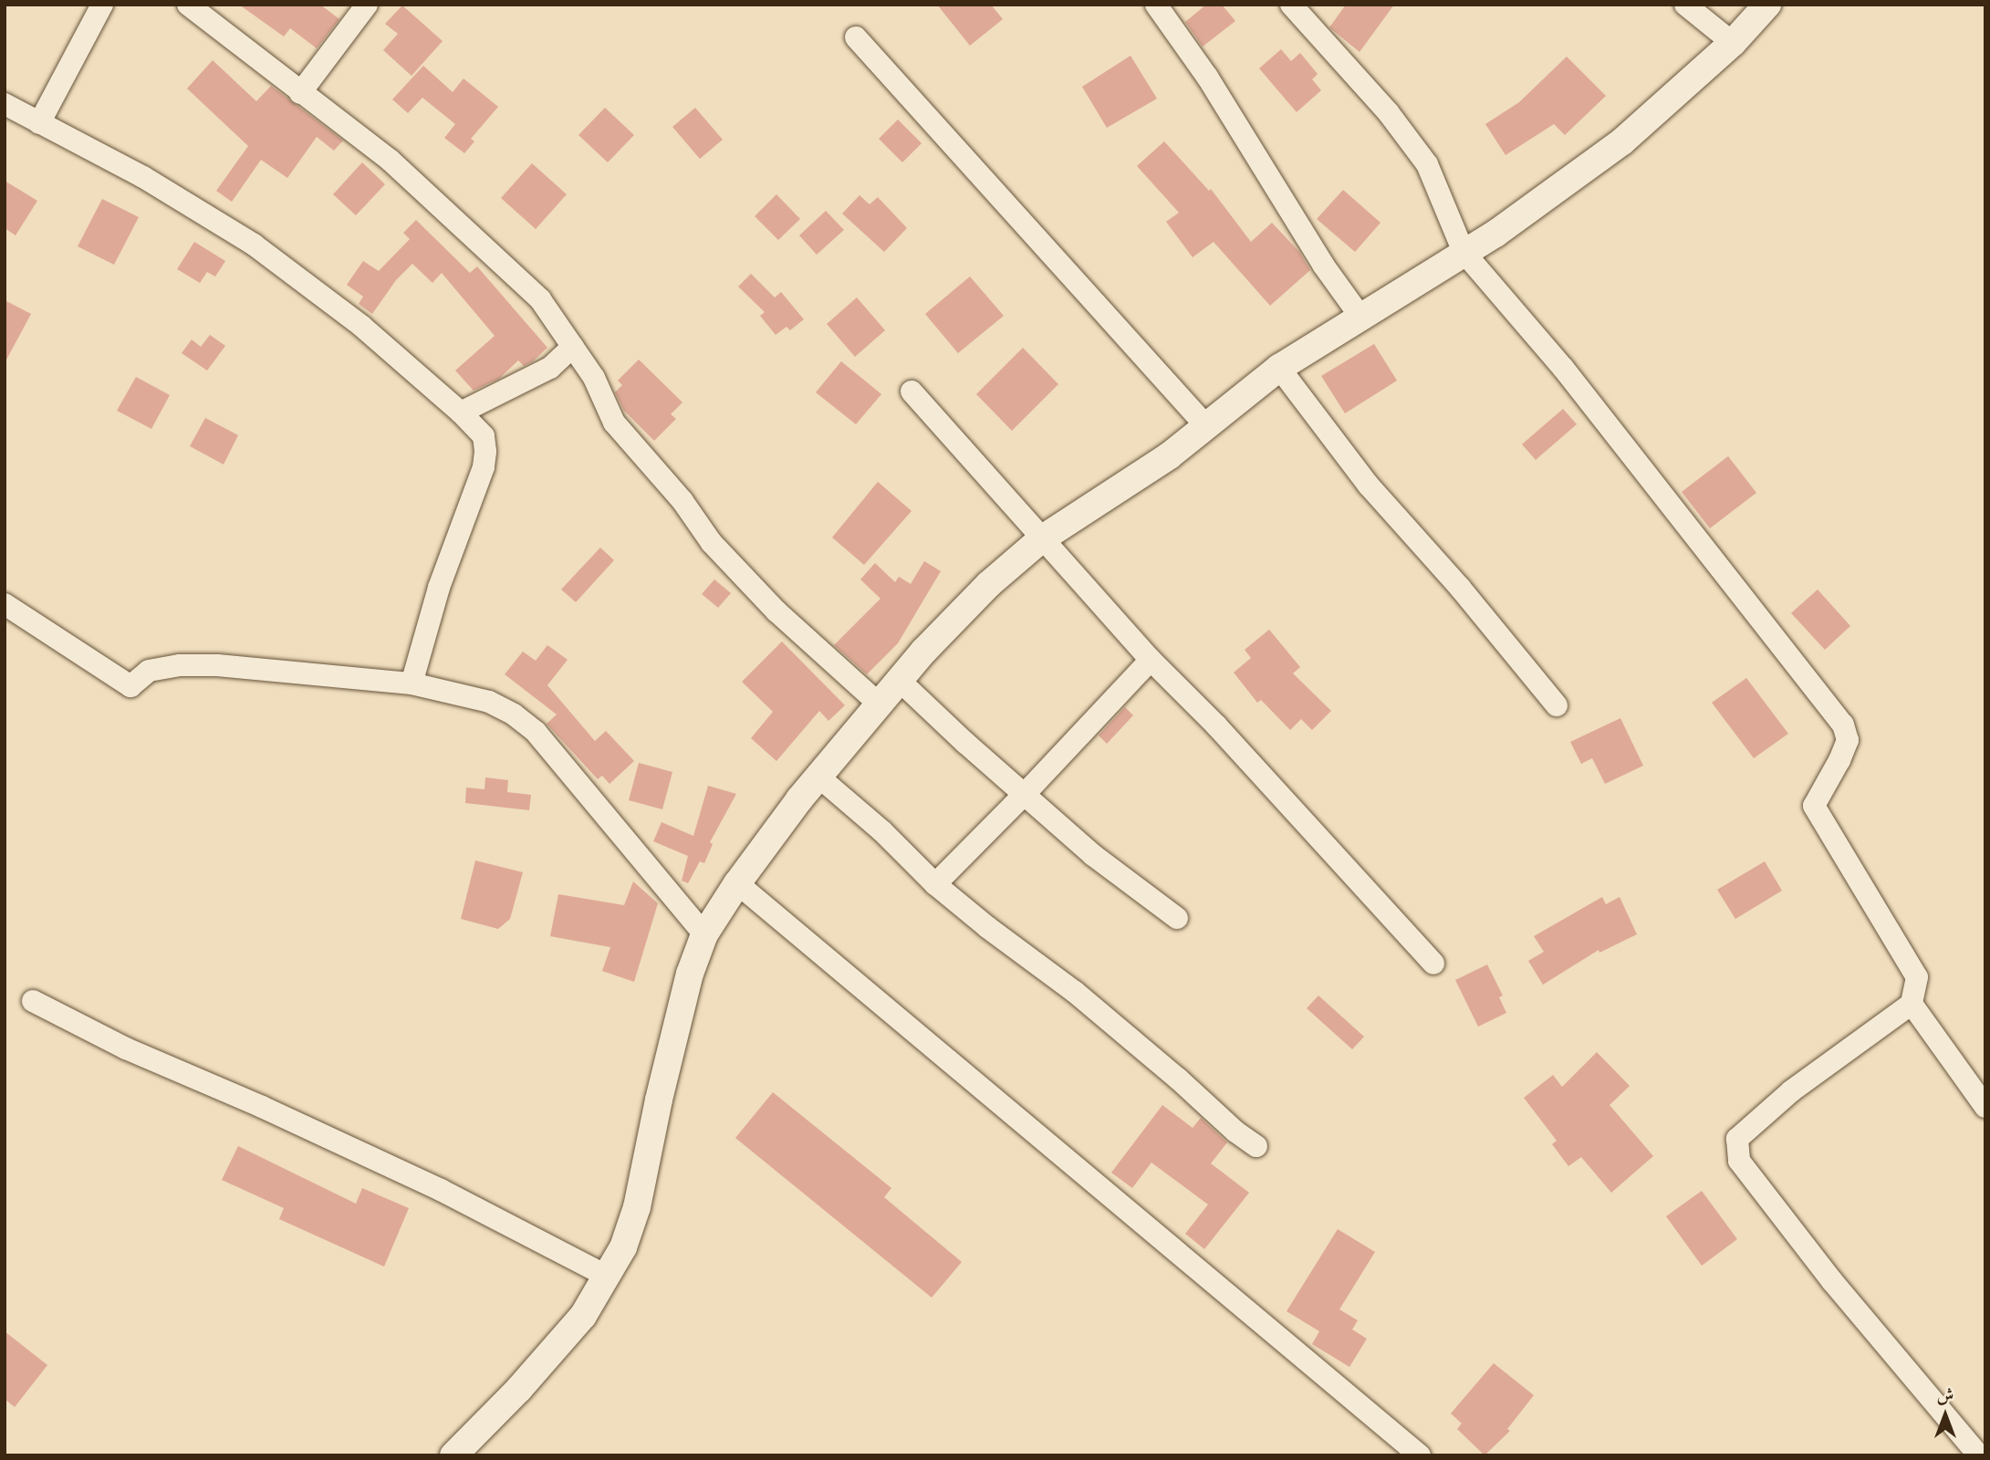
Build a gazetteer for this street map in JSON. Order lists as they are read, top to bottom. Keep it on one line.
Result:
{"north":"top"}
